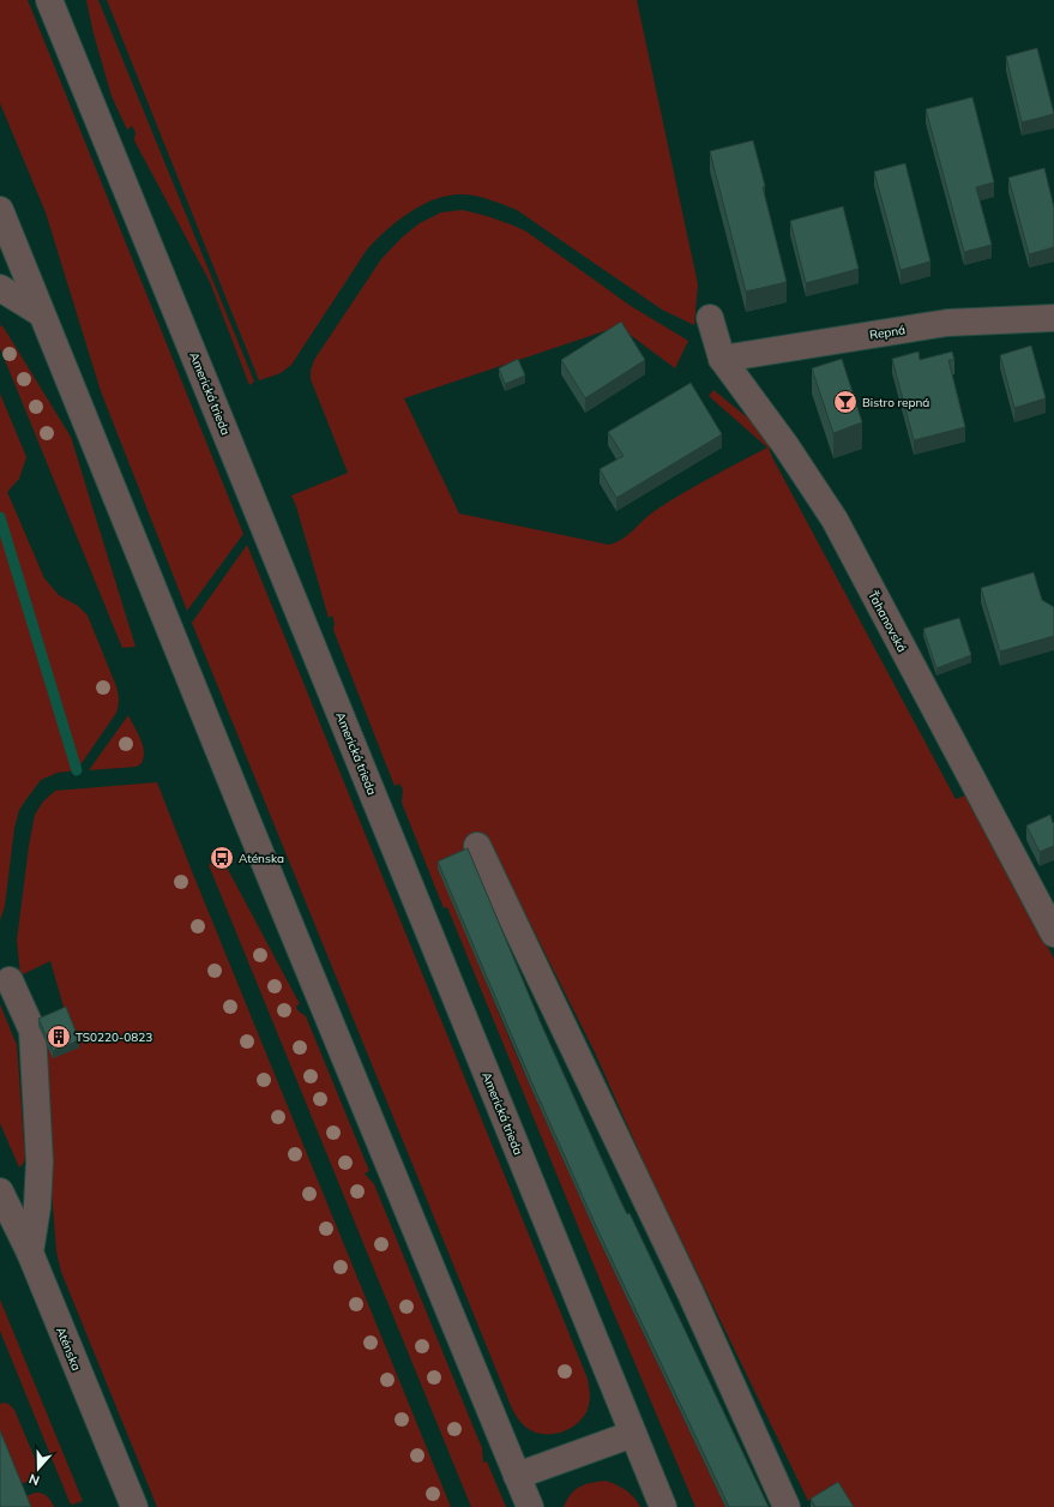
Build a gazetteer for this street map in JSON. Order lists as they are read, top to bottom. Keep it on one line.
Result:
{"streets":{"street":["Repná","Americká trieda","Ťahanovská","Aténska"]},"crossings":[["Repná","Ťahanovská"]],"places":{"bar":["Bistro repná"],"bus stop":["Aténska"],"building":["TS0220-0823"]},"north":"bottom"}
